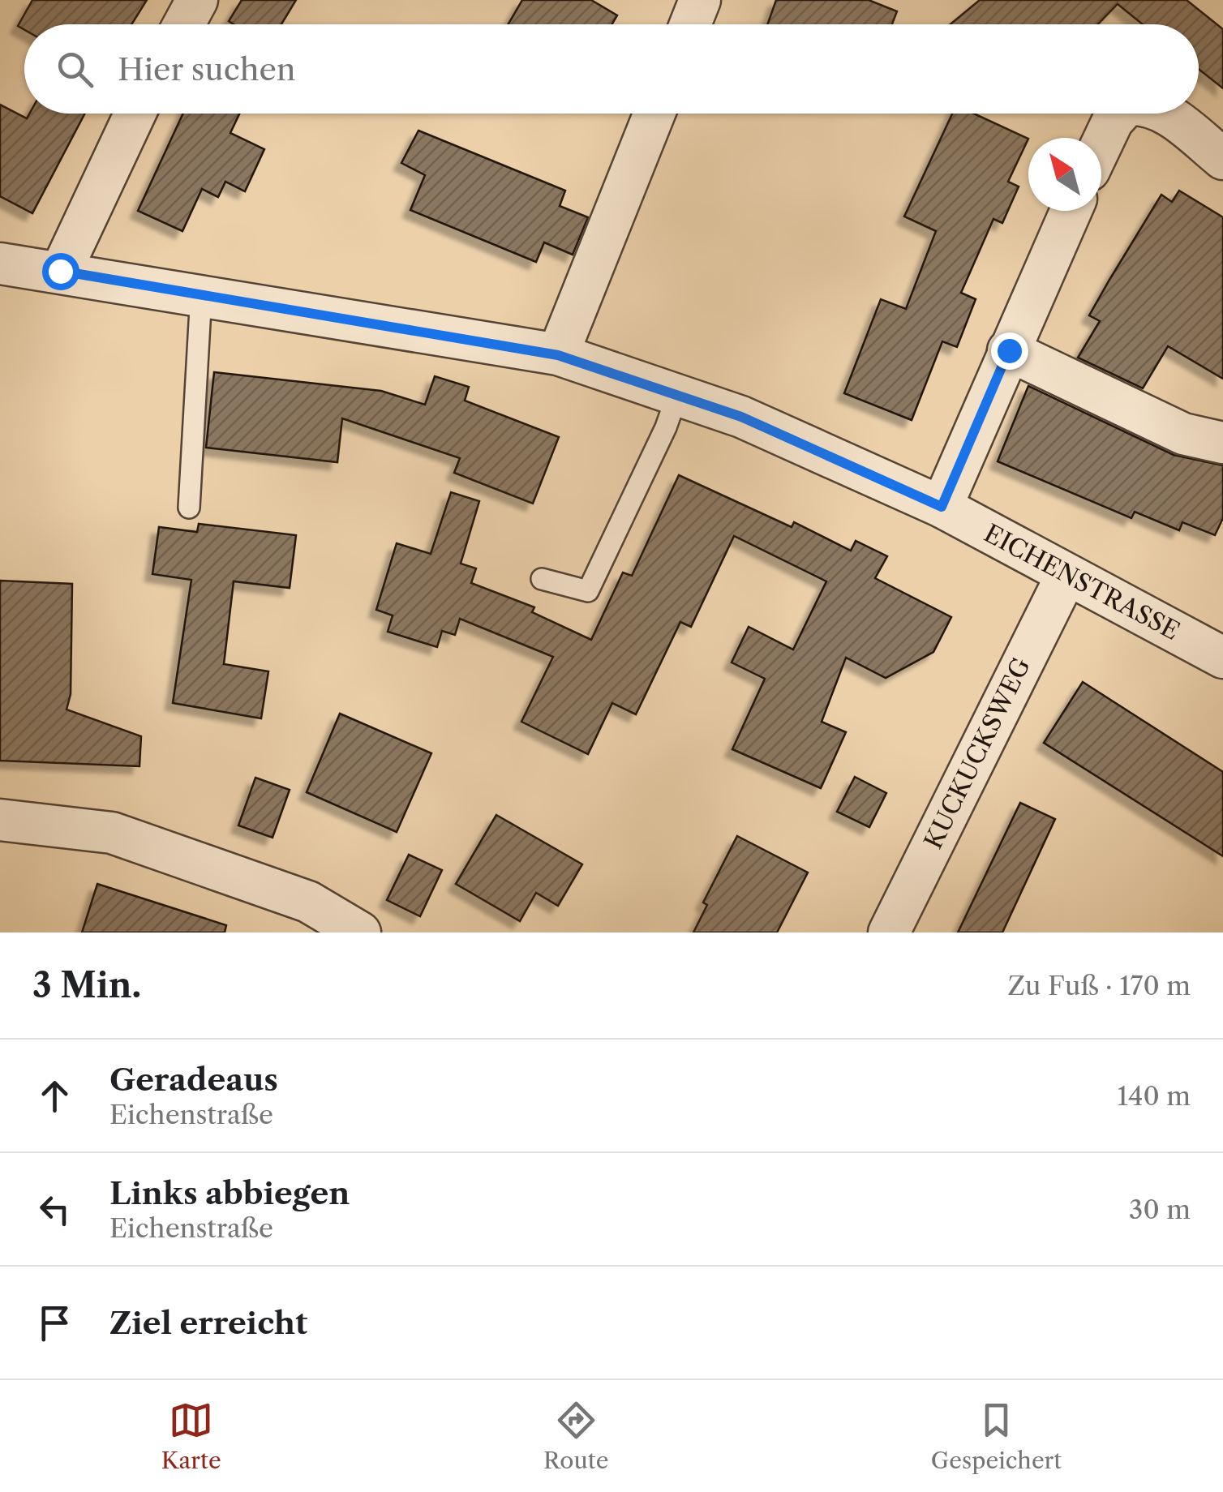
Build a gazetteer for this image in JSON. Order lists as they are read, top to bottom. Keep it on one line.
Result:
{"streets":{"street":["EICHENSTRASSE","KUCKUCKSWEG"]},"crossings":[["EICHENSTRASSE","KUCKUCKSWEG"]],"north":"top left","page":{"search":"Hier suchen","heading":["3 Min.","Zu Fuß · 170 m"],"list":[["Geradeaus","Eichenstraße","140 m"],["Links abbiegen","Eichenstraße","30 m"],"Ziel erreicht"],"nav":["Karte","Route","Gespeichert"]}}
